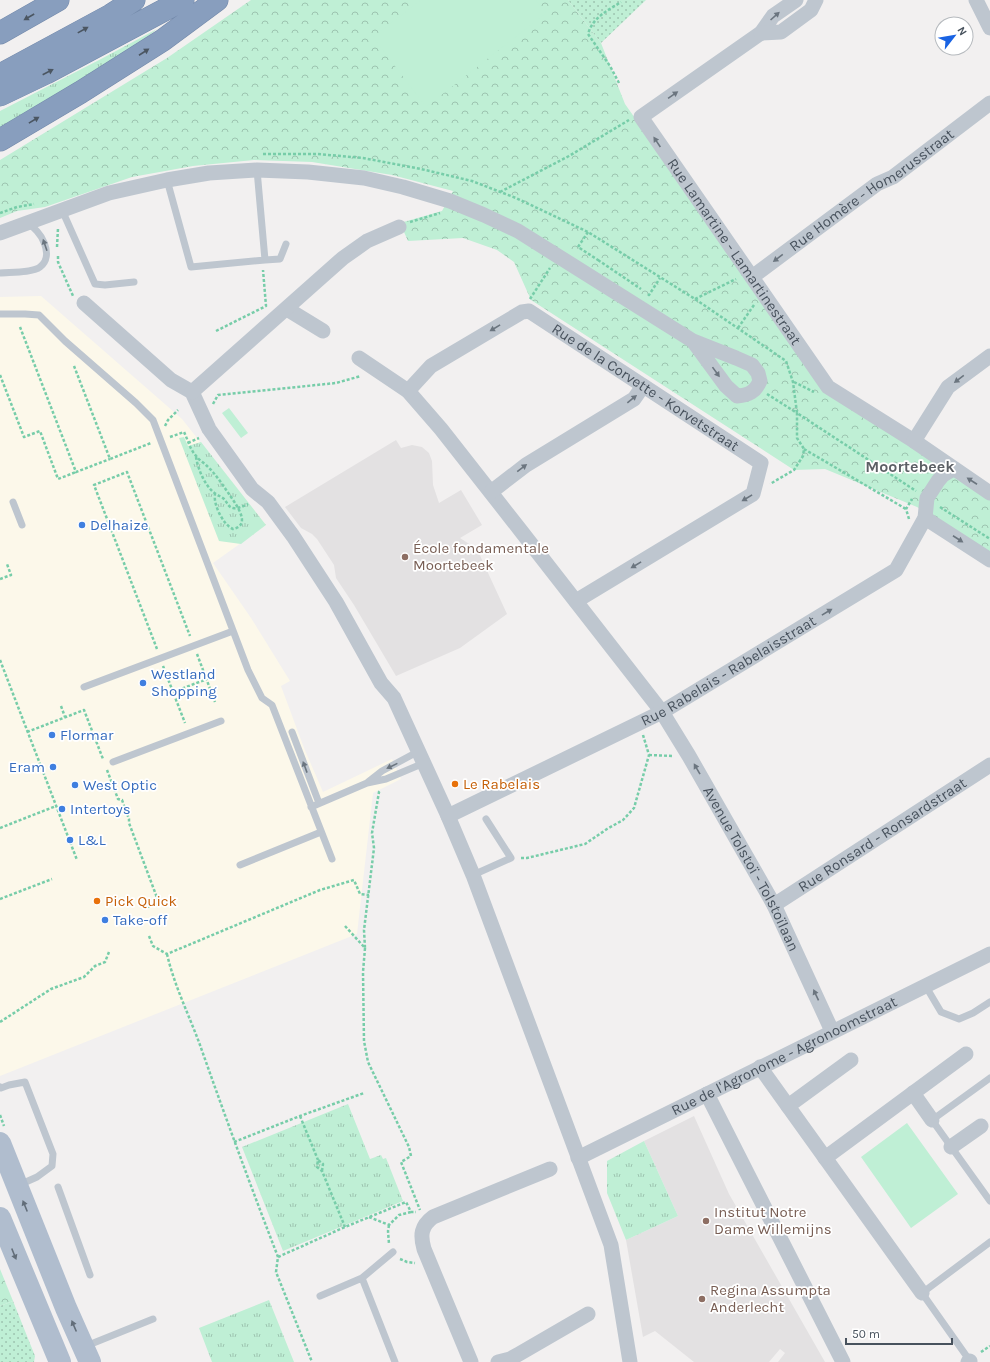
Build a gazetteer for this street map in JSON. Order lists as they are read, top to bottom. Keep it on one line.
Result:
{"streets":{"street":["Rue Homère - Homerusstraat","Rue Lamartine - Lamartinestraat","Rue de la Corvette - Korvetstraat","Rue Rabelais - Rabelaisstraat","Rue Ronsard - Ronsardstraat","Avenue Tolstoï - Tolstoïlaan","Rue de l'Agronome - Agronoomstraat"]},"crossings":[["Rue Homère - Homerusstraat","Rue Lamartine - Lamartinestraat"],["Rue Rabelais - Rabelaisstraat","Avenue Tolstoï - Tolstoïlaan"],["Rue Ronsard - Ronsardstraat","Avenue Tolstoï - Tolstoïlaan"],["Avenue Tolstoï - Tolstoïlaan","Rue de l'Agronome - Agronoomstraat"]],"one_way":["Rue Homère - Homerusstraat","Rue Lamartine - Lamartinestraat","Rue Rabelais - Rabelaisstraat","Avenue Tolstoï - Tolstoïlaan"],"districts":["Moortebeek"],"places":["Delhaize","École fondamentale Moortebeek","Westland Shopping","Flormar","Eram","Le Rabelais","West Optic","Intertoys","L&L","Pick Quick","Take-off","Institut Notre Dame Willemijns","Regina Assumpta Anderlecht"],"scale_bar":"50 m","north":"top right"}
